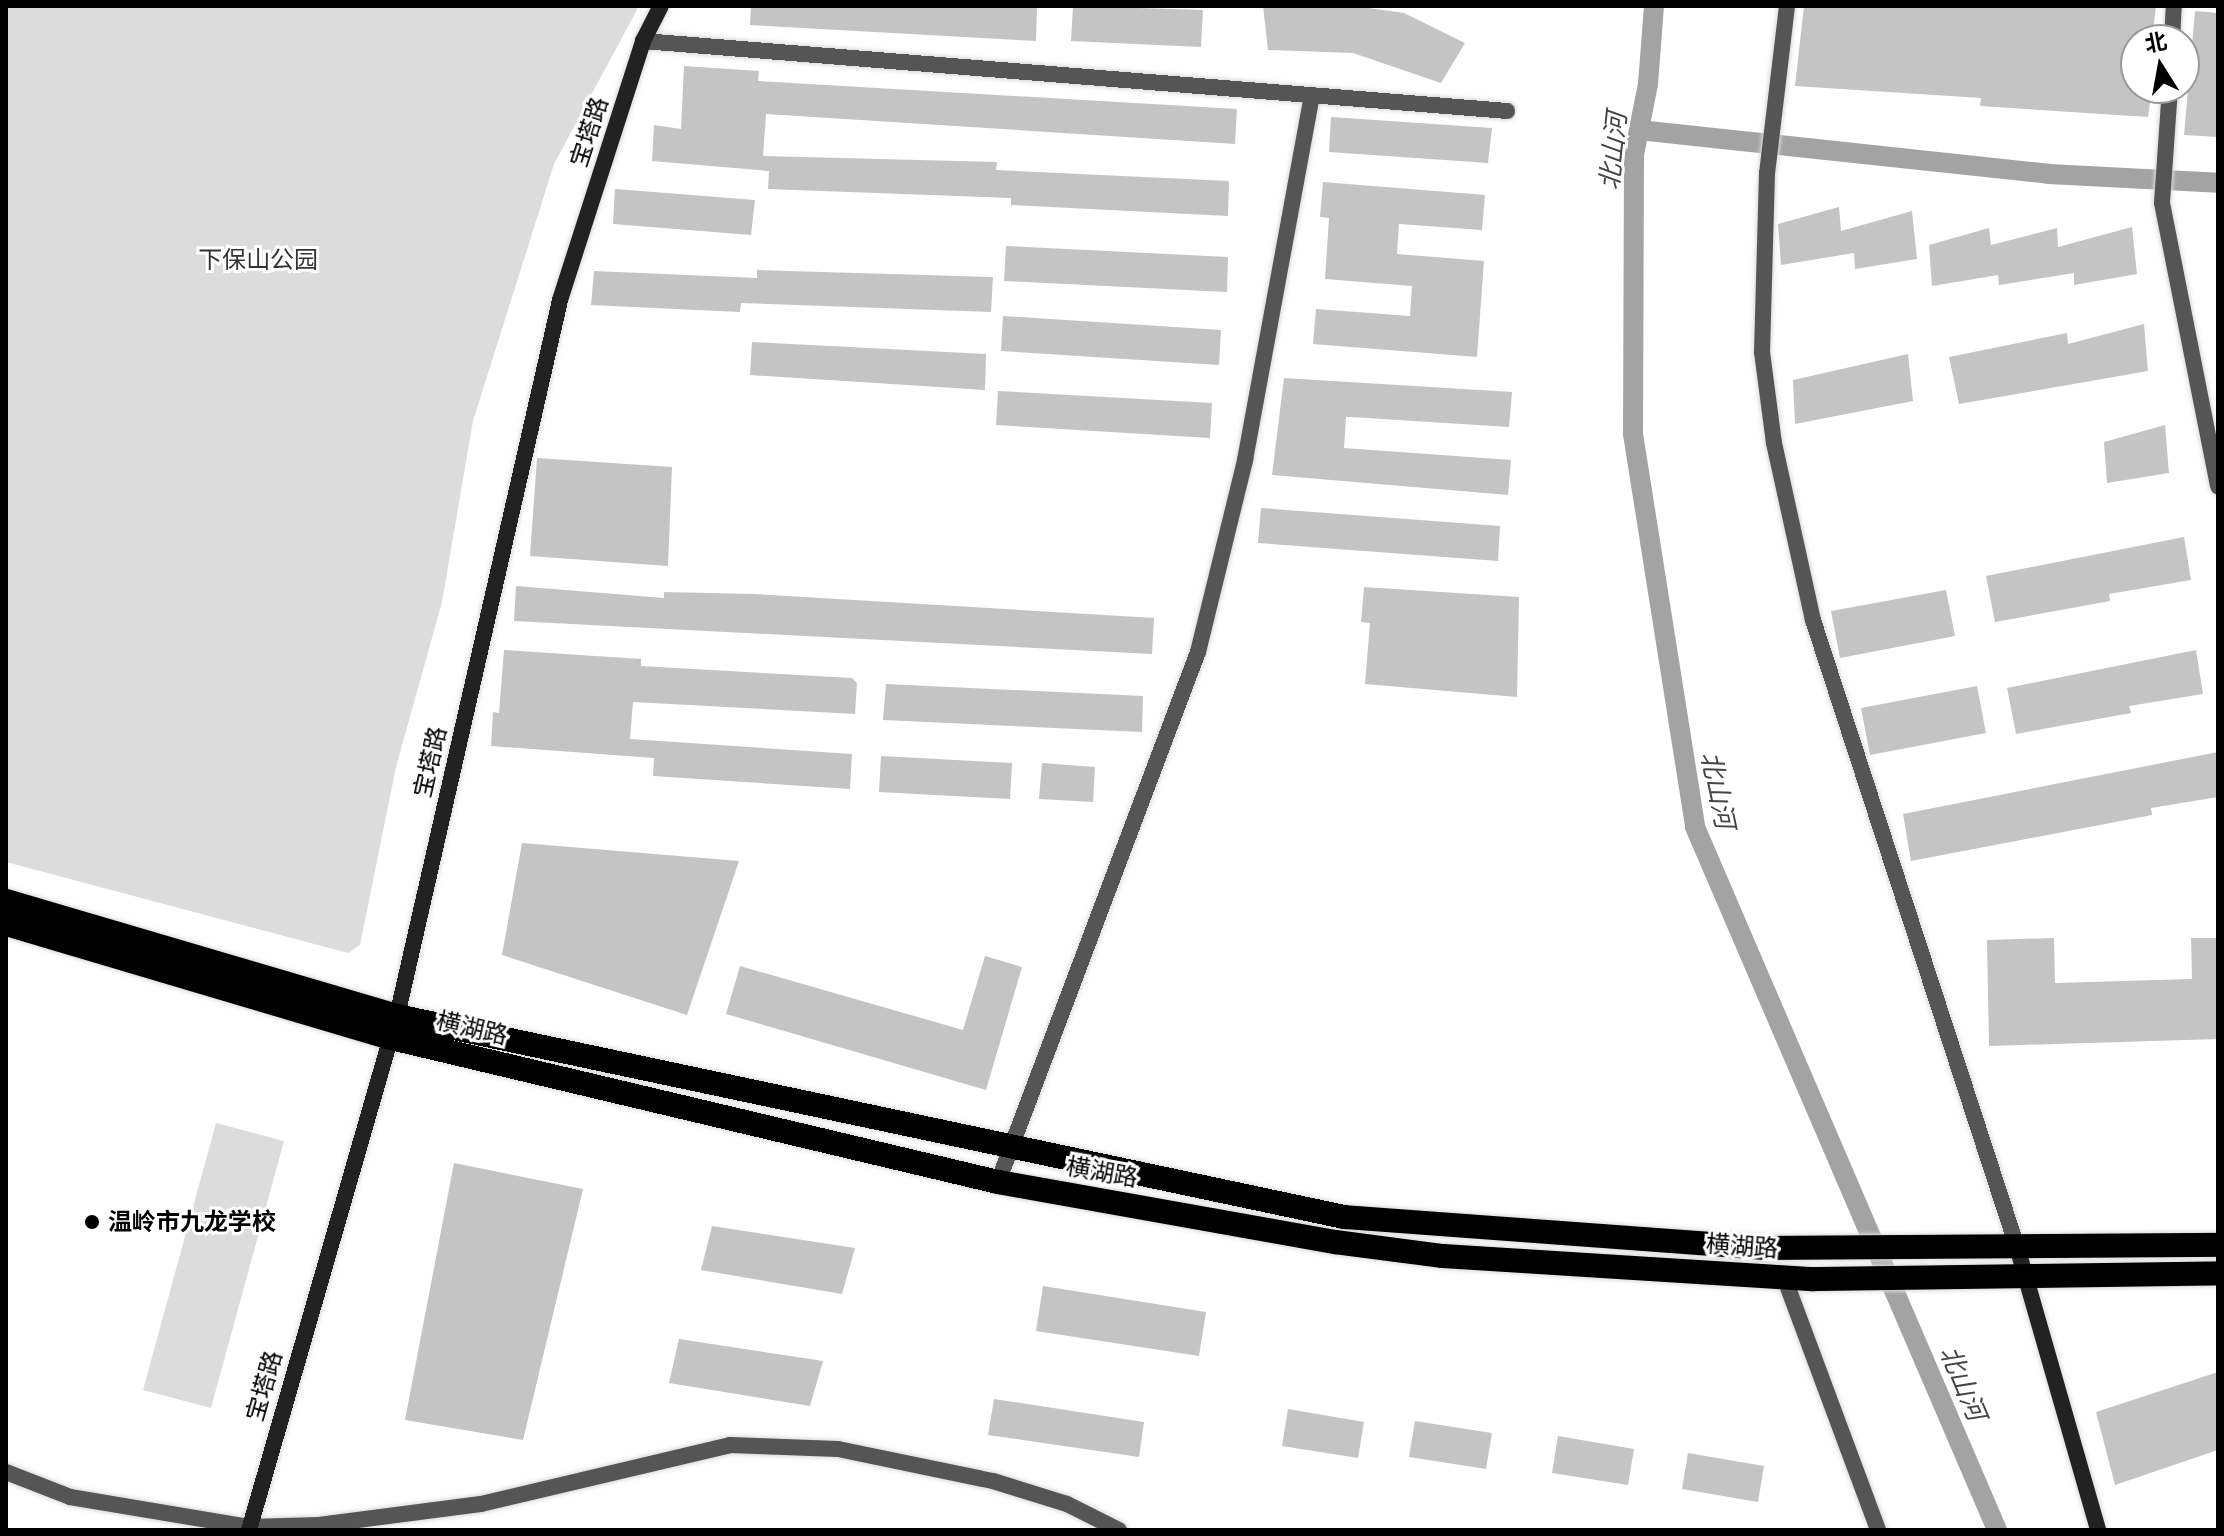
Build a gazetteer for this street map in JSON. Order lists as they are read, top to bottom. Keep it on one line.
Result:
{"streets":{"highway":["横湖路"],"street":["宝塔路"]},"crossings":[["宝塔路","横湖路"]],"water":["北山河"],"parks":["下保山公园"],"places":["温岭市九龙学校"],"north":"top"}
